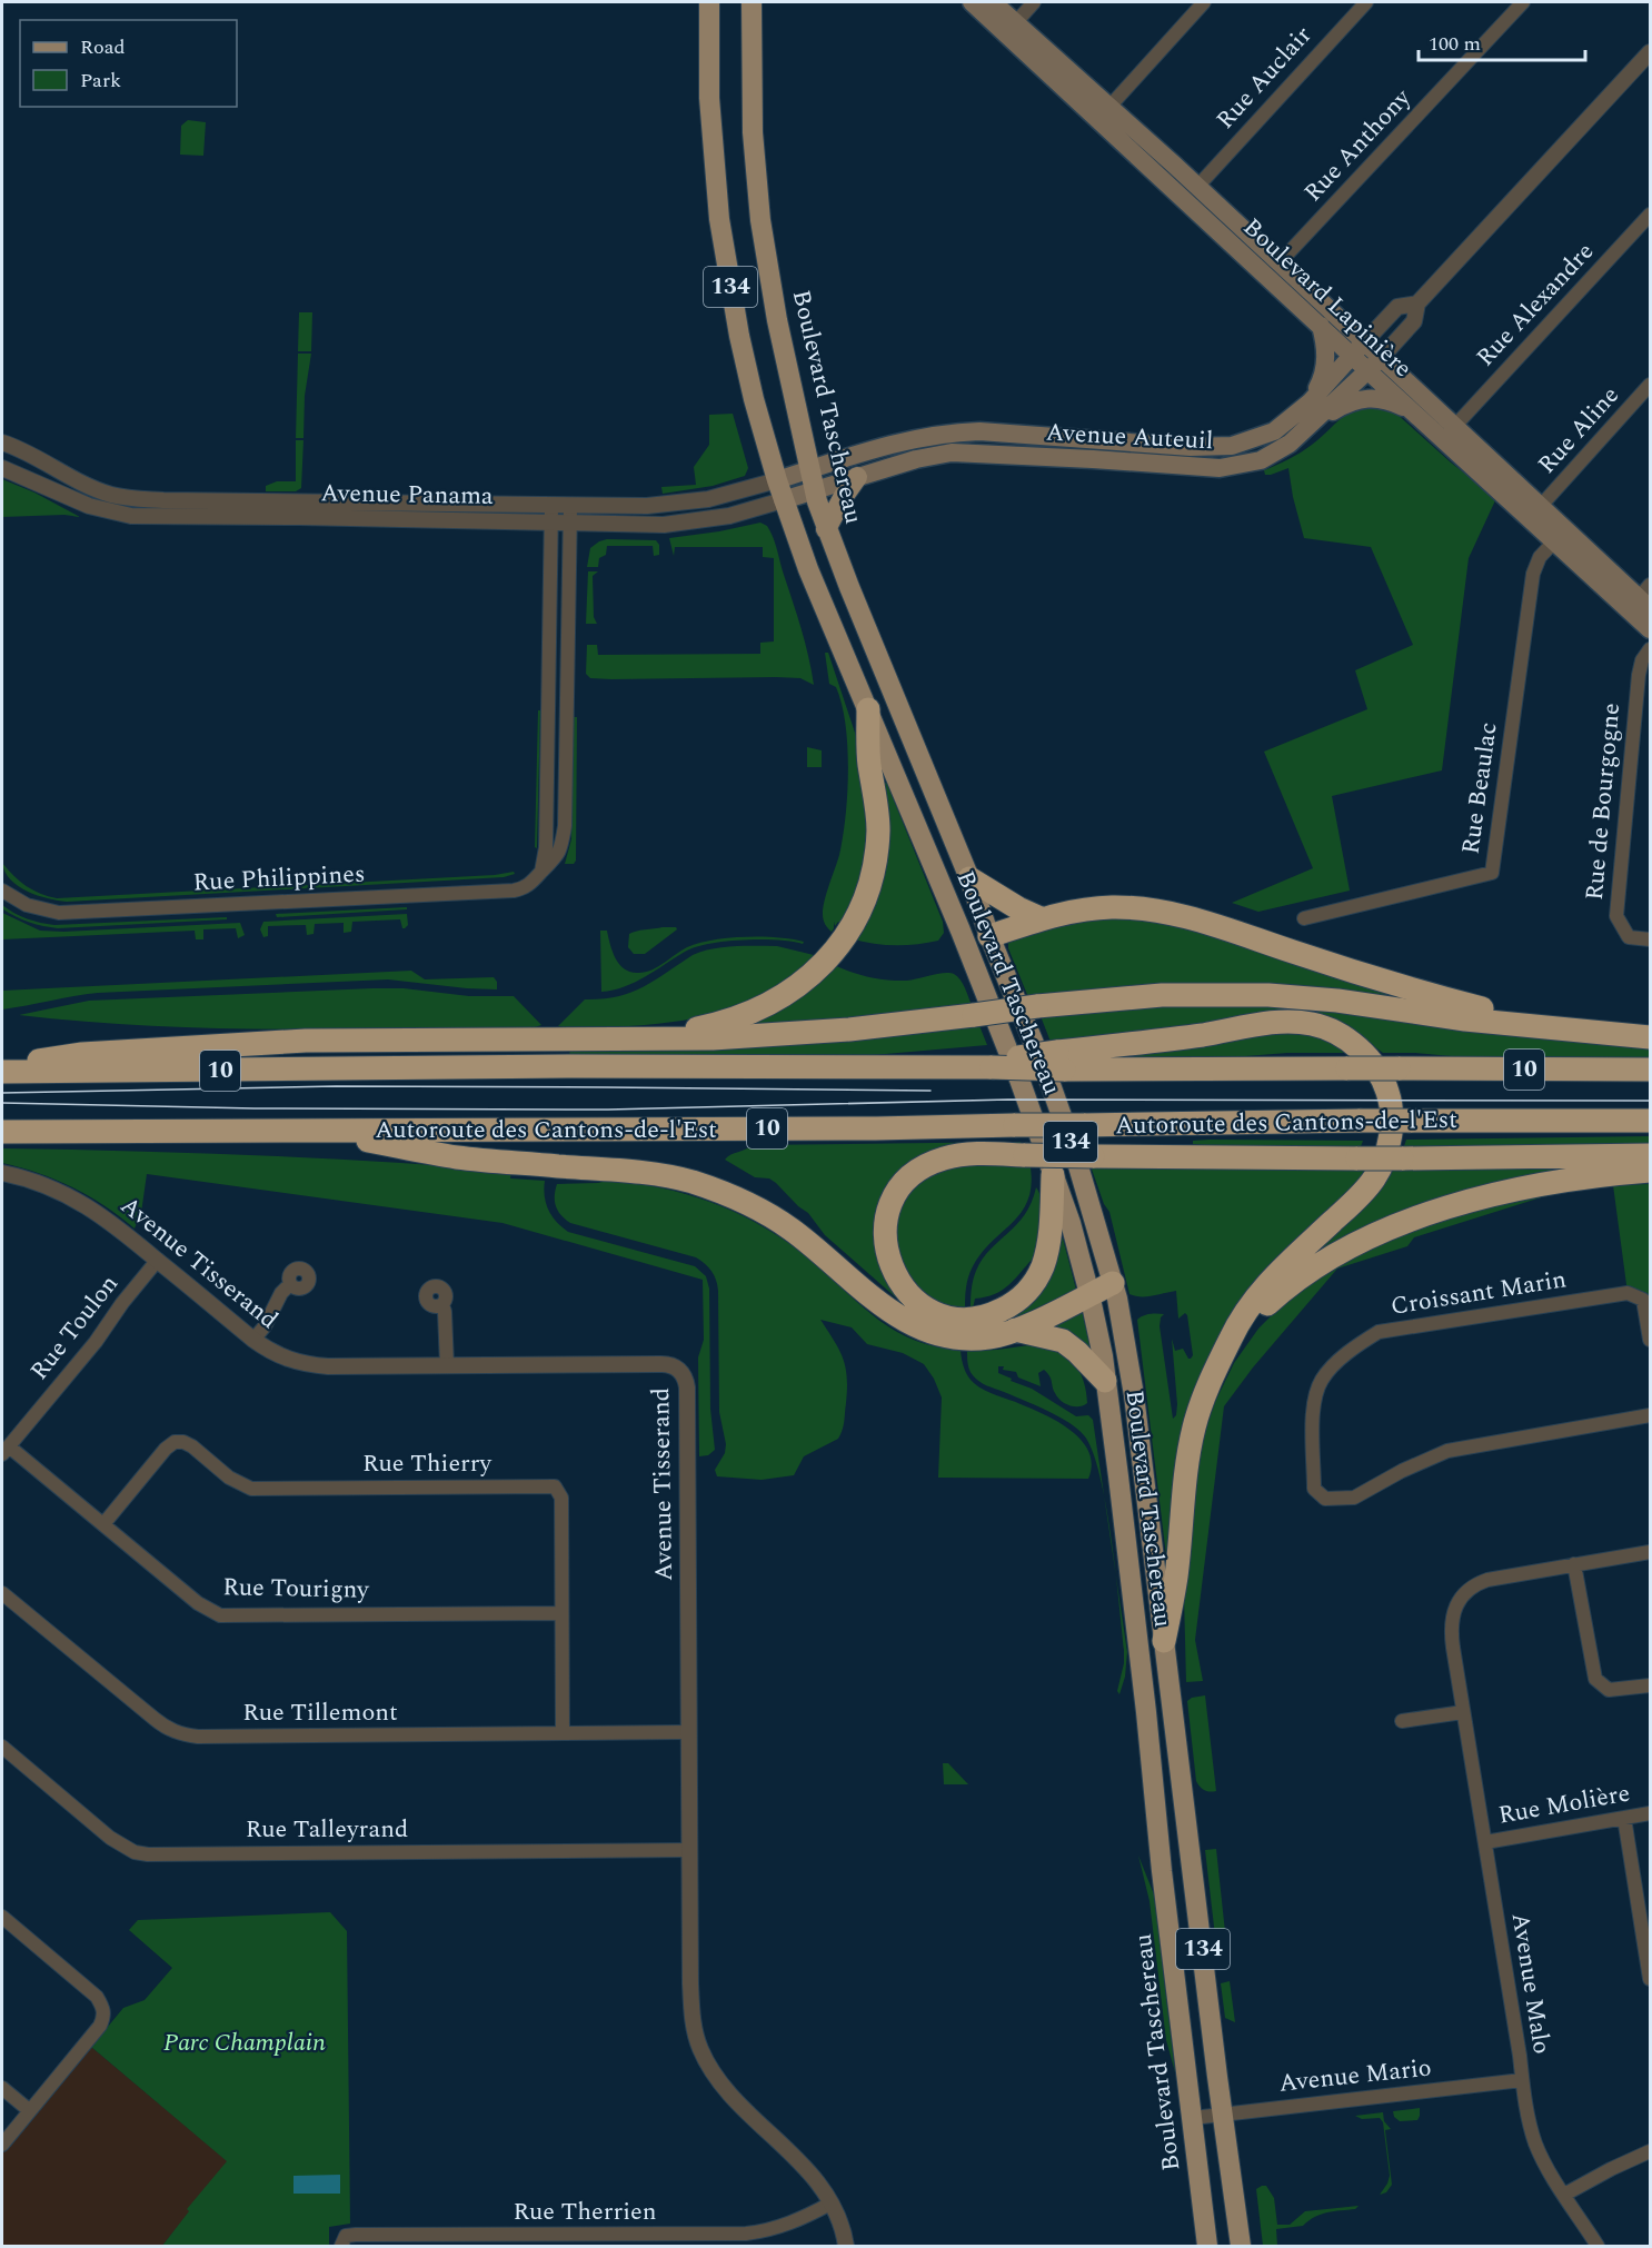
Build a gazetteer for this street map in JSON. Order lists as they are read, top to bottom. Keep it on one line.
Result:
{"streets":{"highway":["10","Autoroute des Cantons-de-l'Est"],"main road":["134","Boulevard Lapinière","Boulevard Taschereau","Avenue Auteuil","Avenue Panama"],"street":["Rue Auclair","Rue Anthony","Rue Alexandre","Rue Aline","Rue Beaulac","Rue de Bourgogne","Rue Philippines","Avenue Tisserand","Croissant Marin","Rue Toulon","Rue Thierry","Rue Tourigny","Rue Tillemont","Rue Molière","Rue Talleyrand","Avenue Malo","Avenue Mario","Rue Therrien"]},"crossings":[["Rue Auclair","Boulevard Lapinière"],["Rue Anthony","Boulevard Lapinière"],["Boulevard Lapinière","Rue Alexandre"],["Boulevard Lapinière","Rue Aline"],["Boulevard Lapinière","Avenue Auteuil"],["Boulevard Lapinière","Rue Beaulac"],["Boulevard Taschereau","Avenue Auteuil"],["Boulevard Taschereau","Avenue Panama"],["Boulevard Taschereau","Avenue Mario"],["Avenue Auteuil","Avenue Panama"],["Avenue Panama","Rue Philippines"],["Avenue Tisserand","Rue Toulon"],["Avenue Tisserand","Rue Tillemont"],["Avenue Tisserand","Rue Talleyrand"],["Avenue Tisserand","Rue Therrien"],["Rue Toulon","Rue Tourigny"],["Rue Thierry","Rue Tourigny"],["Rue Thierry","Rue Tillemont"],["Rue Molière","Avenue Malo"],["Avenue Malo","Avenue Mario"]],"parks":["Parc Champlain"],"legend":["Road","Park"],"scale_bar":"100 m"}
